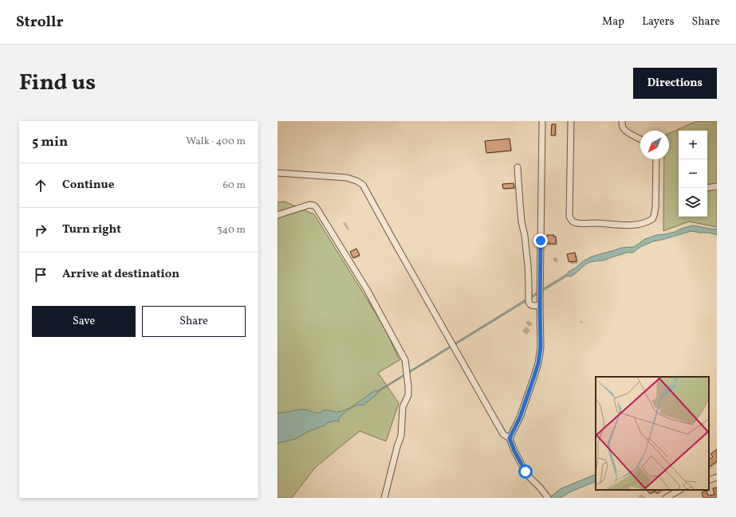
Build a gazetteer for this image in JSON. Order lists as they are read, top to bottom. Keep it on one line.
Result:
{"north":"bottom left","page":{"header":"Strollr","nav":["Map","Layers","Share"],"title":"Find us","buttons":["Directions",["Save","Share"]],"heading":["5 min","Walk · 400 m"],"map_buttons":["+","−"],"list":[["Continue","60 m"],["Turn right","340 m"],"Arrive at destination"]}}
